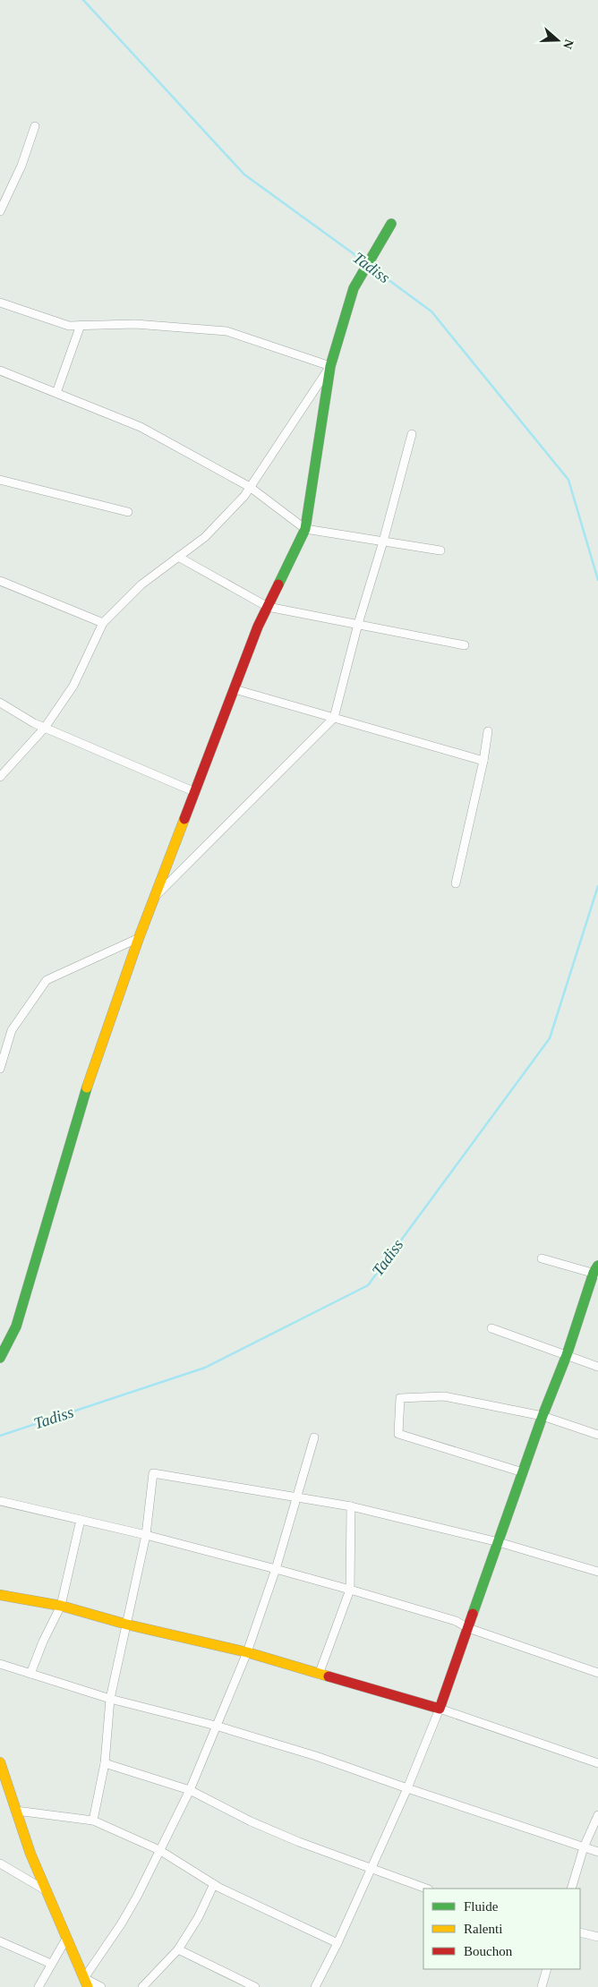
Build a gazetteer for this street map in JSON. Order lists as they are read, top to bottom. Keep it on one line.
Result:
{"water":["Tadiss"],"legend":["Fluide","Ralenti","Bouchon"],"north":"right"}
